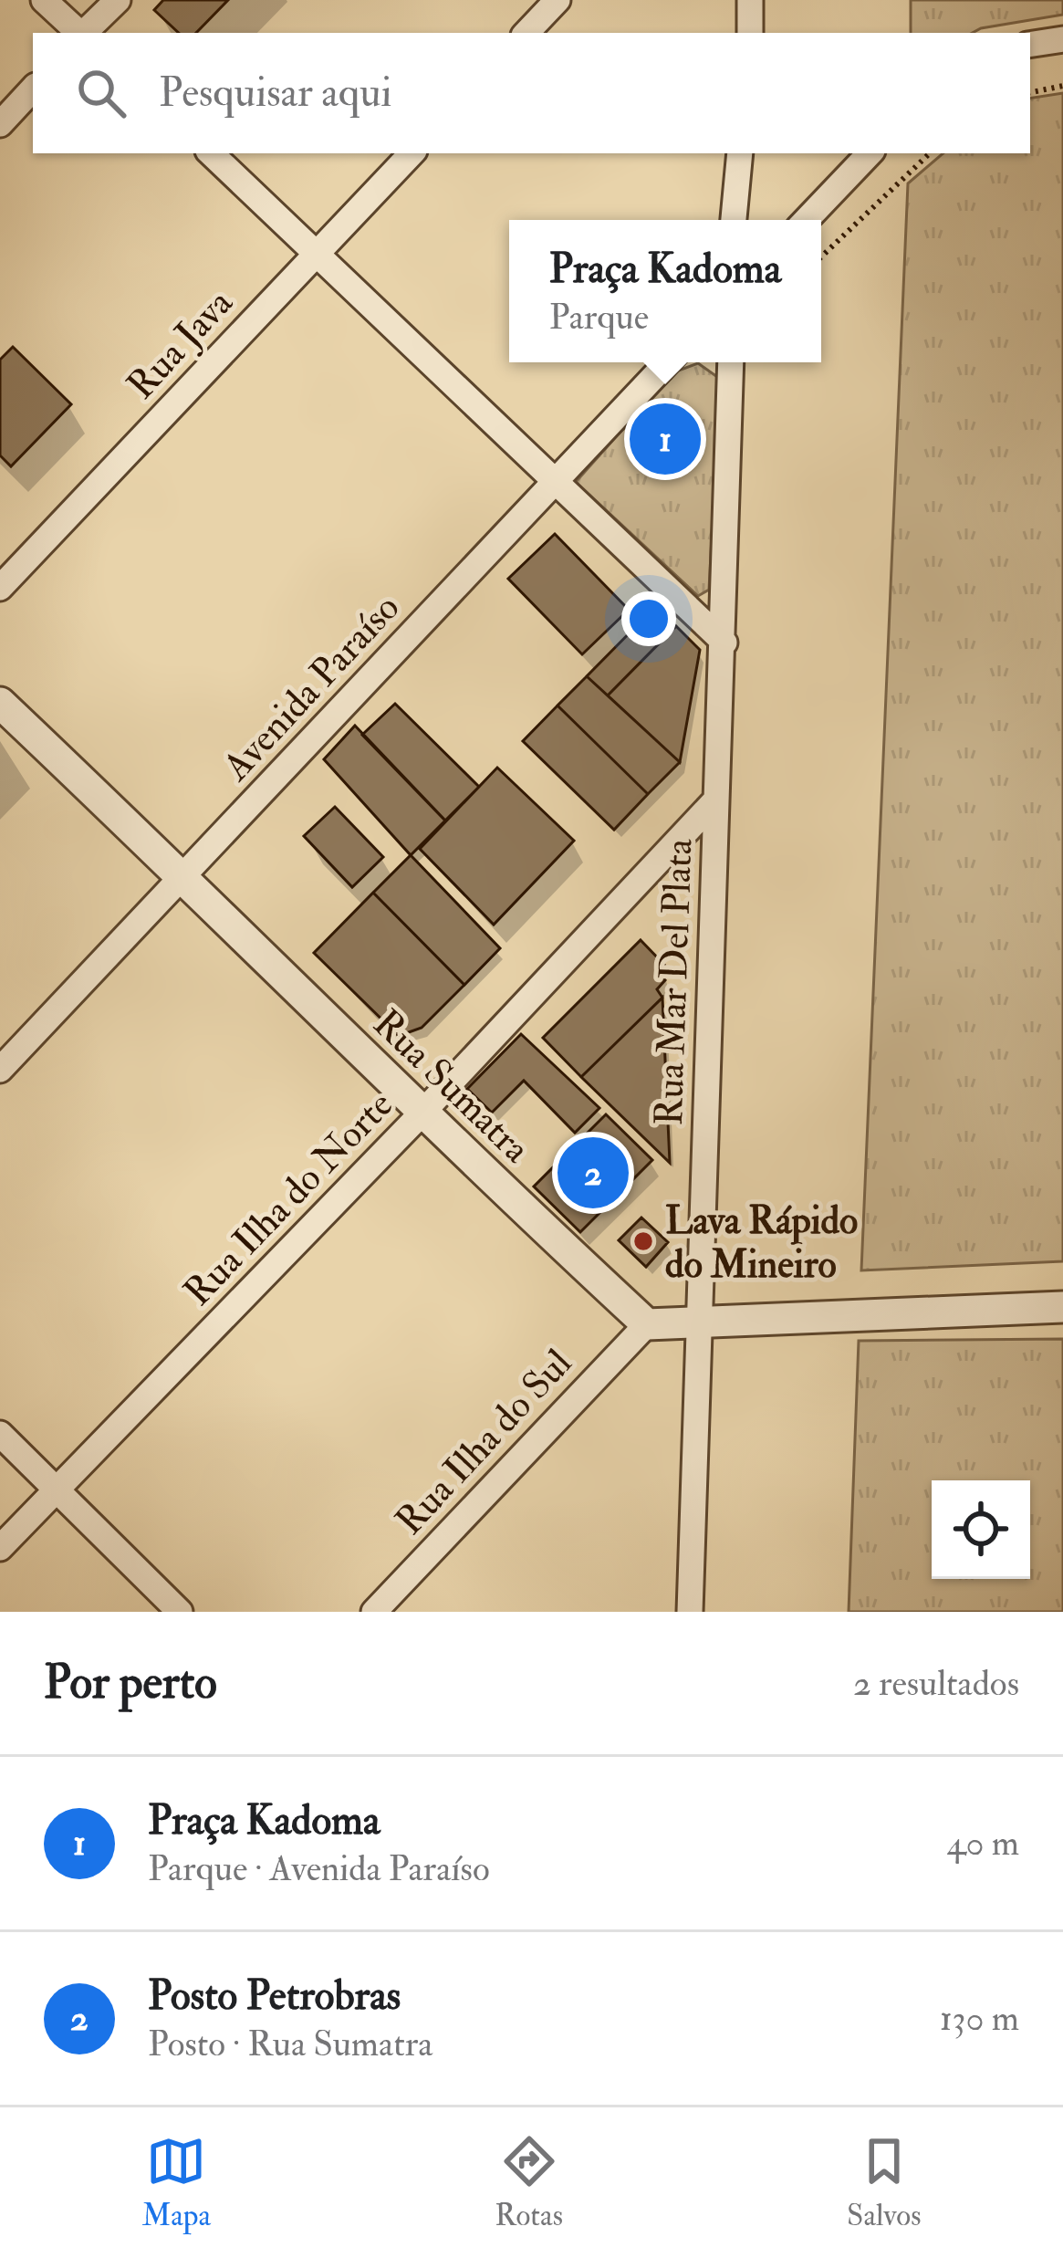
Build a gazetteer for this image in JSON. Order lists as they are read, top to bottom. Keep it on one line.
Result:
{"streets":{"street":["Rua Java","Avenida Paraíso","Rua Mar Del Plata","Rua Sumatra","Rua Ilha do Norte","Rua Ilha do Sul"]},"crossings":[["Avenida Paraíso","Rua Sumatra"],["Rua Mar Del Plata","Rua Ilha do Norte"],["Rua Sumatra","Rua Ilha do Norte"],["Rua Sumatra","Rua Ilha do Sul"]],"places":["Lava Rápido do Mineiro"],"page":{"search":"Pesquisar aqui","popup":["Praça Kadoma","Parque"],"pins":["1","2"],"heading":["Por perto","2 resultados"],"list":[{"mark":"1","name":"Praça Kadoma","note":"Parque · Avenida Paraíso","value":"40 m"},{"mark":"2","name":"Posto Petrobras","note":"Posto · Rua Sumatra","value":"130 m"}],"nav":["Mapa","Rotas","Salvos"]}}
